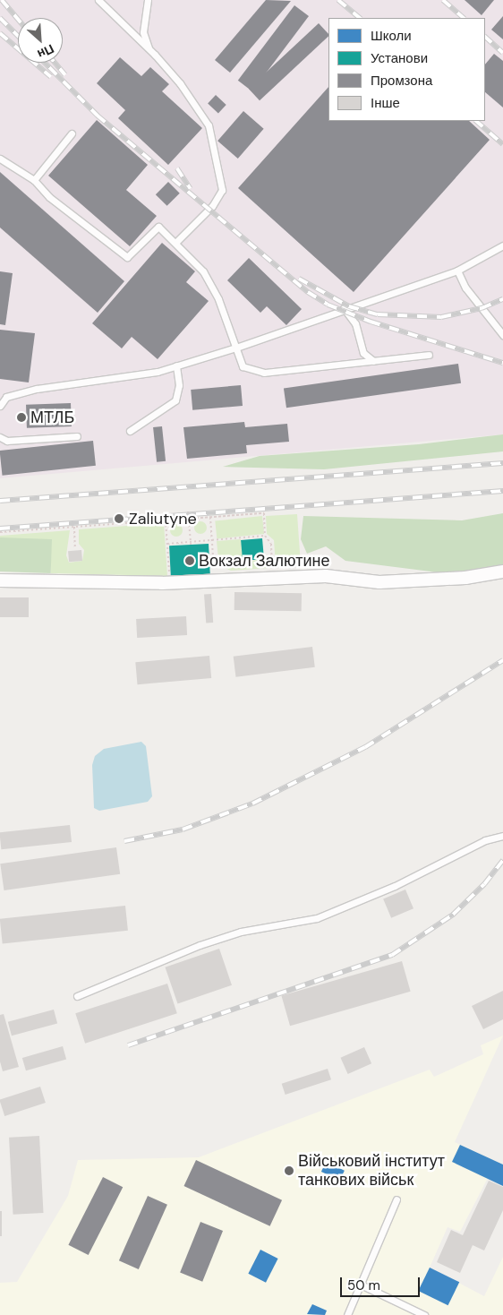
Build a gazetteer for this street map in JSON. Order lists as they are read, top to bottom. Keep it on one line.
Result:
{"places":["МТЛБ","Zaliutyne","Вокзал Залютине","Військовий інститут танкових військ"],"legend":["Школи","Установи","Промзона","Інше"],"scale_bar":"50 m","north":"bottom right"}
